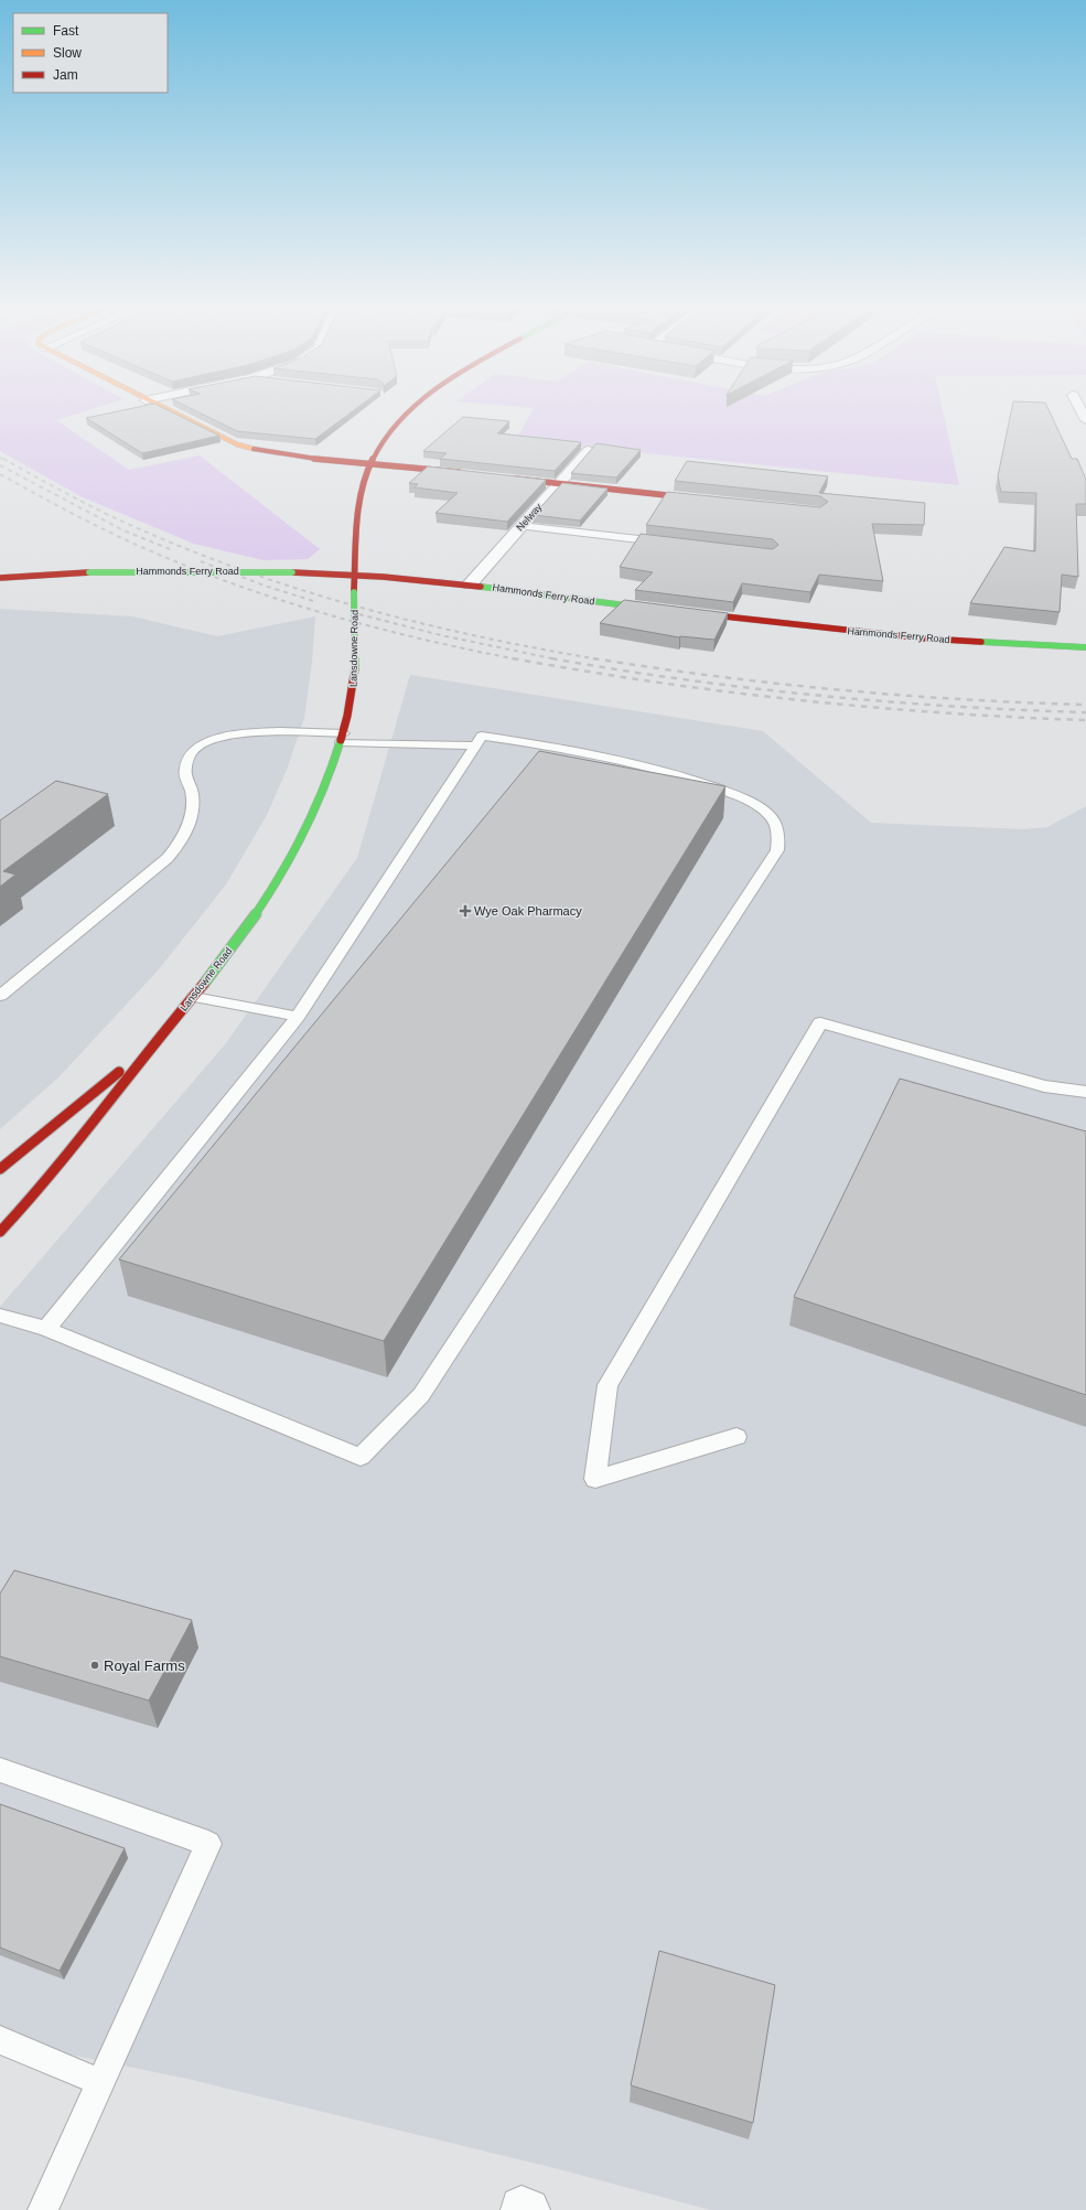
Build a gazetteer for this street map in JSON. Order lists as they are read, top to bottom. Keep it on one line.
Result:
{"streets":{"street":["Nelway","Hammonds Ferry Road","Lansdowne Road"]},"crossings":[["Nelway","Hammonds Ferry Road"],["Hammonds Ferry Road","Lansdowne Road"]],"places":{"health":["Wye Oak Pharmacy"],"other":["Royal Farms"]},"legend":["Fast","Slow","Jam"]}
